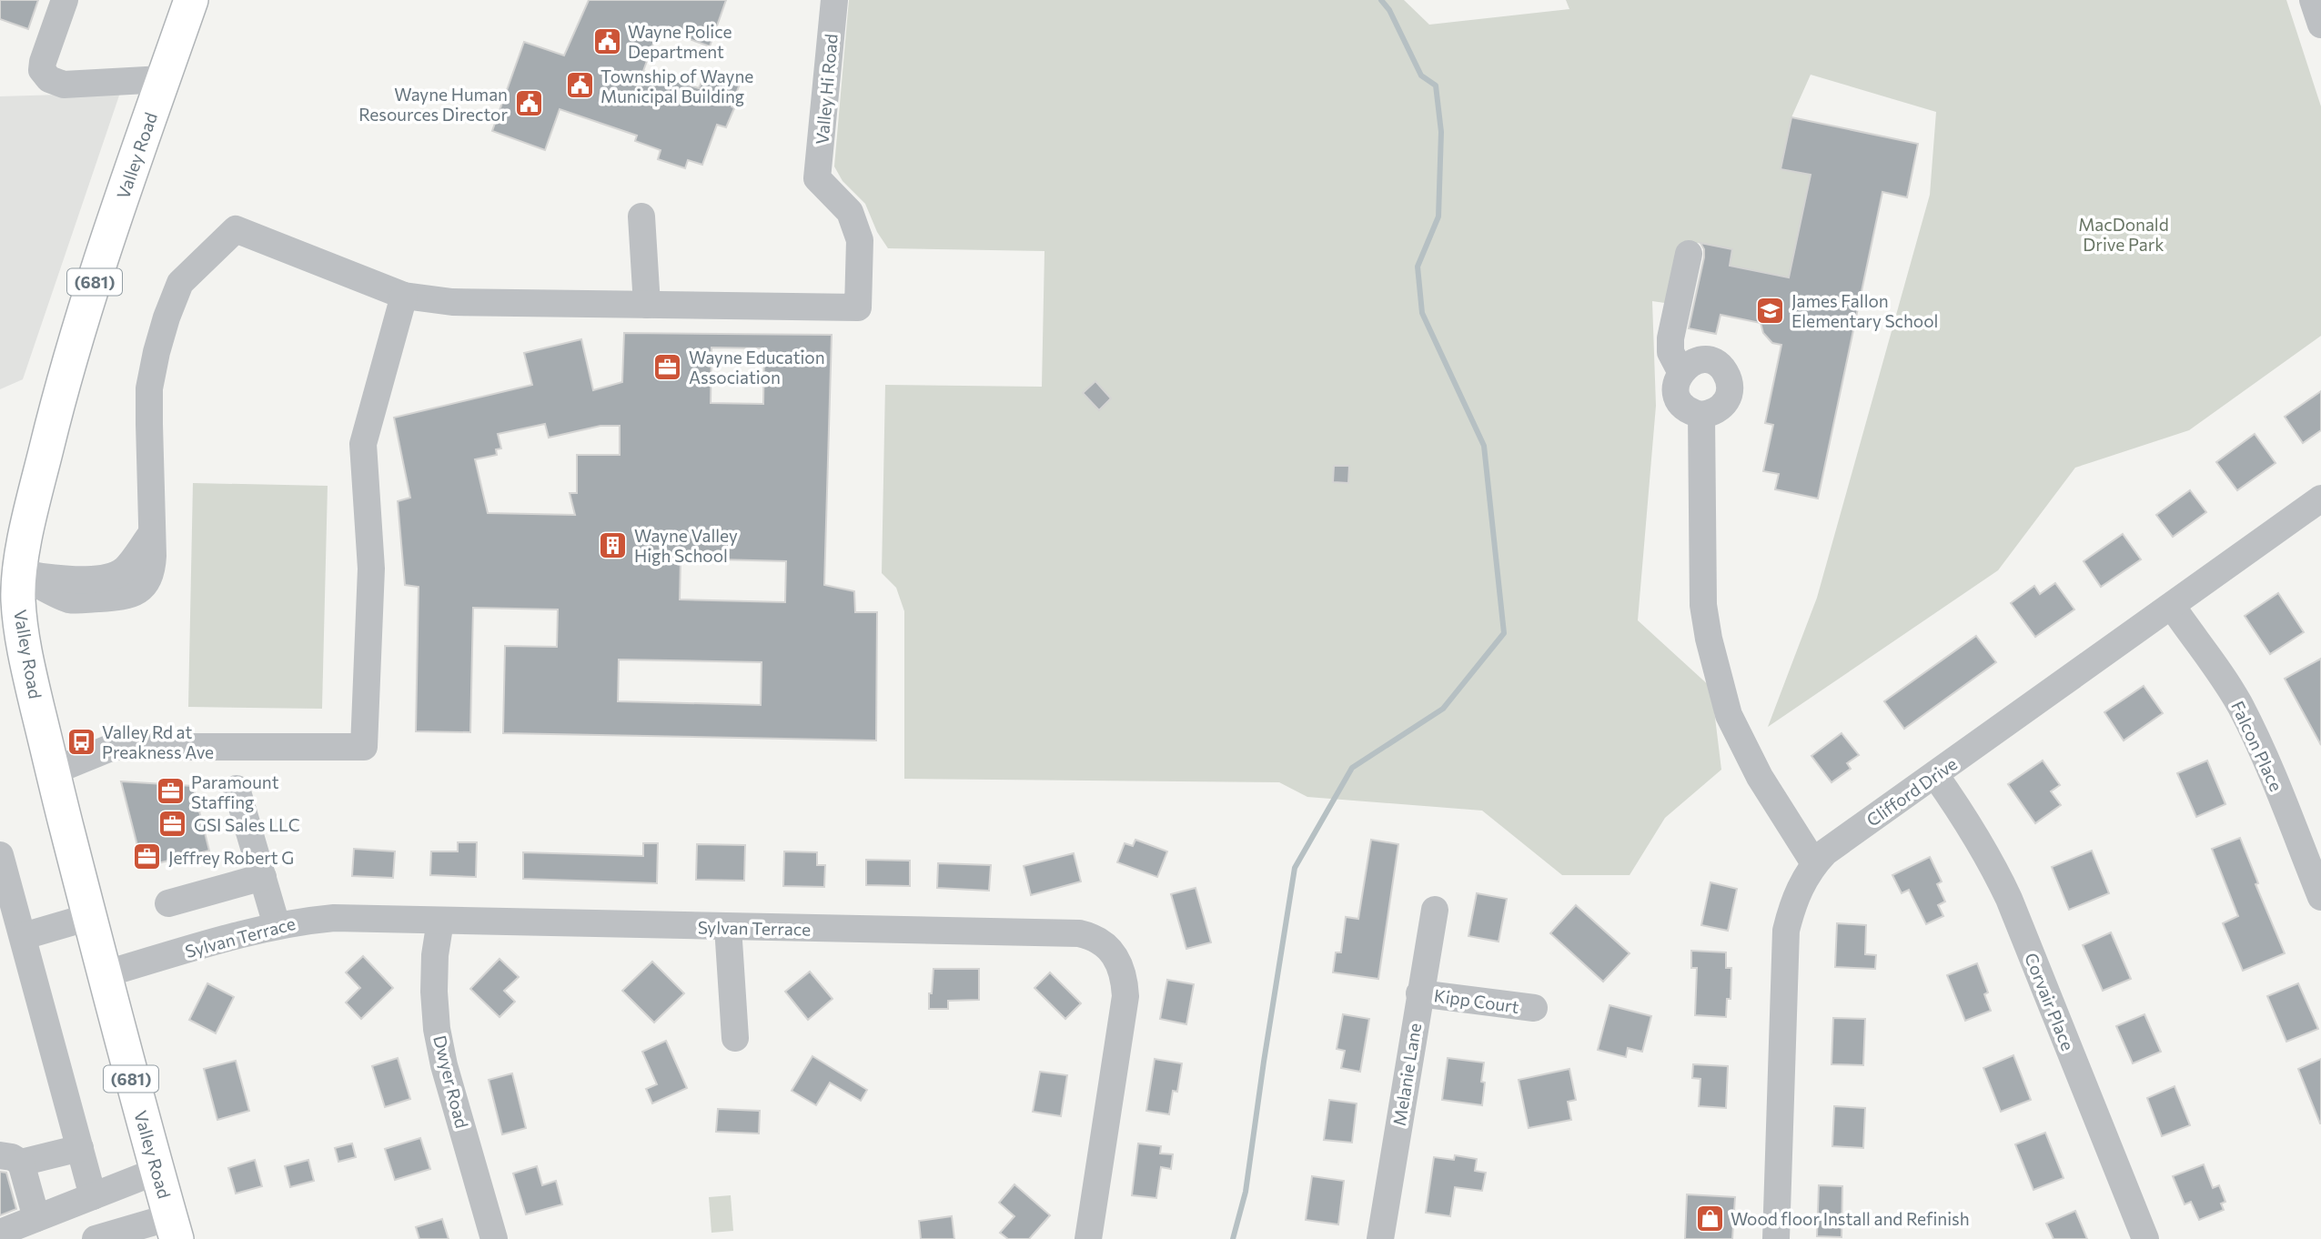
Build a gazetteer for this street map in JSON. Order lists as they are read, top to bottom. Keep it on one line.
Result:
{"streets":{"main road":["Valley Road","(681)"],"street":["Valley Hi Road","Falcon Place","Clifford Drive","Sylvan Terrace","Kipp Court","Corvair Place","Melanie Lane","Dwyer Road"]},"crossings":[["Valley Road","Sylvan Terrace"],["Falcon Place","Clifford Drive"],["Clifford Drive","Corvair Place"],["Sylvan Terrace","Dwyer Road"],["Kipp Court","Melanie Lane"]],"parks":["MacDonald Drive Park"],"places":{"public building":["Wayne Police Department","Township of Wayne Municipal Building","Wayne Human Resources Director"],"school or university":["James Fallon Elementary School"],"office":["Wayne Education Association","Paramount Staffing","GSI Sales LLC","Jeffrey Robert G"],"building":["Wayne Valley High School"],"bus stop":["Valley Rd at Preakness Ave"],"shop":["Wood floor Install and Refinish"]}}
